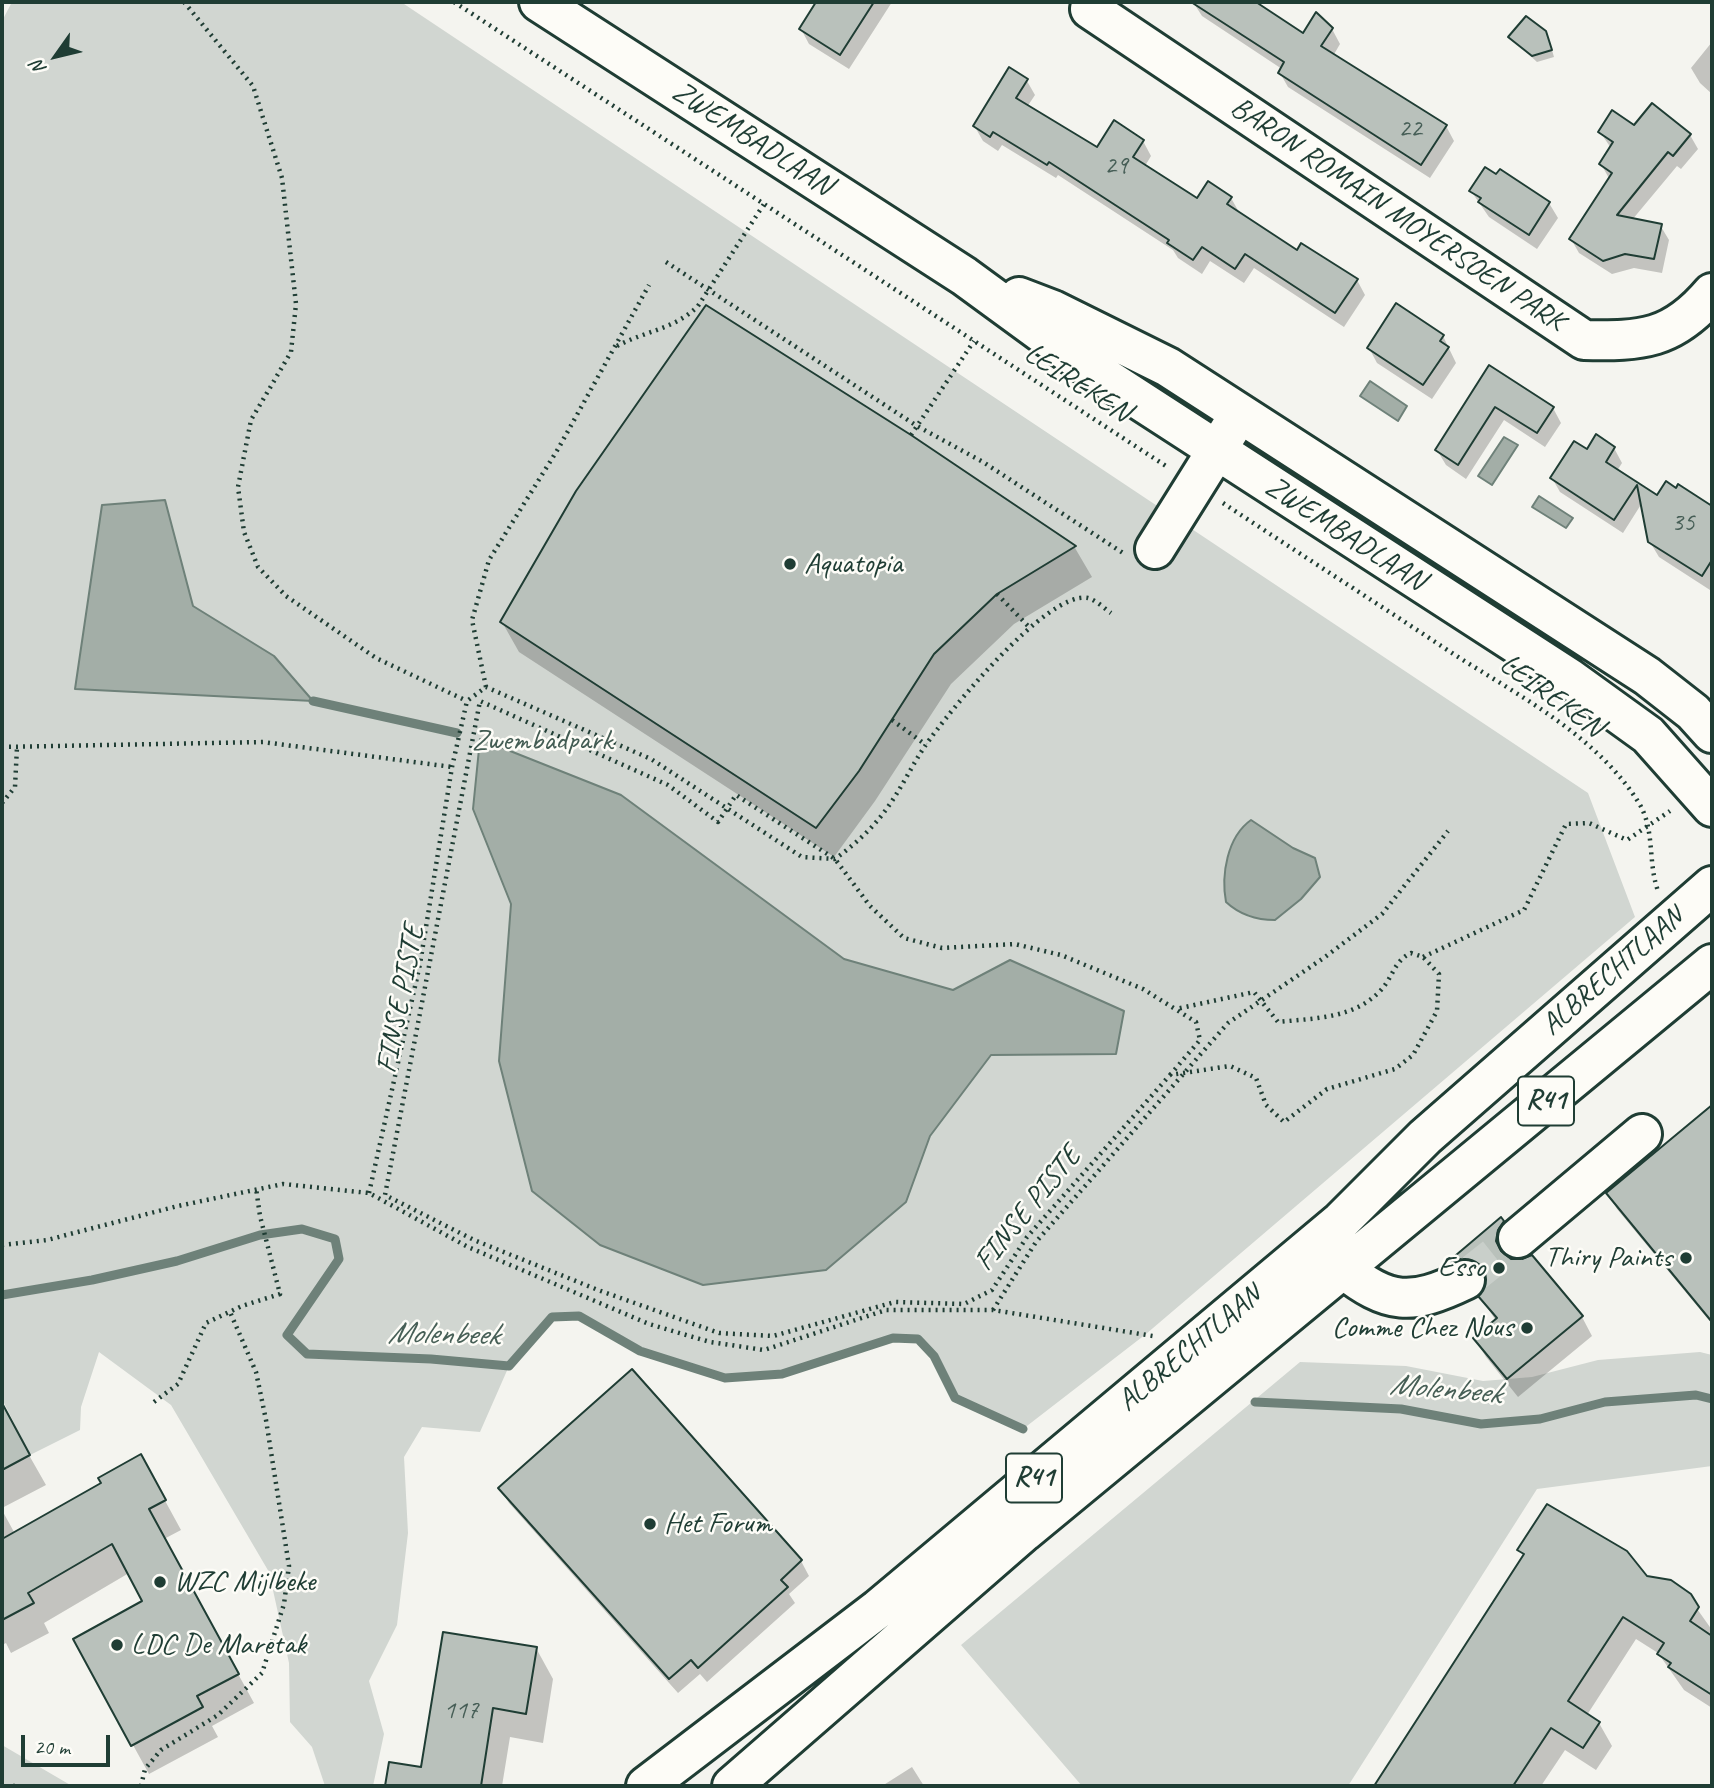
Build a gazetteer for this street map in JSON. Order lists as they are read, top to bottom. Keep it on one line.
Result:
{"streets":{"street":["ZWEMBADLAAN","BARON ROMAIN MOYERSOEN PARK","ALBRECHTLAAN","R41"],"path":["LEIREKEN","FINSE PISTE"]},"water":["Molenbeek"],"parks":["Zwembadpark"],"places":["Aquatopia","Thiry Paints","Esso","Comme Chez Nous","Het Forum","WZC Mijlbeke","LDC De Maretak"],"house_numbers":["22","29","35","117"],"scale_bar":"20 m","north":"bottom left"}
